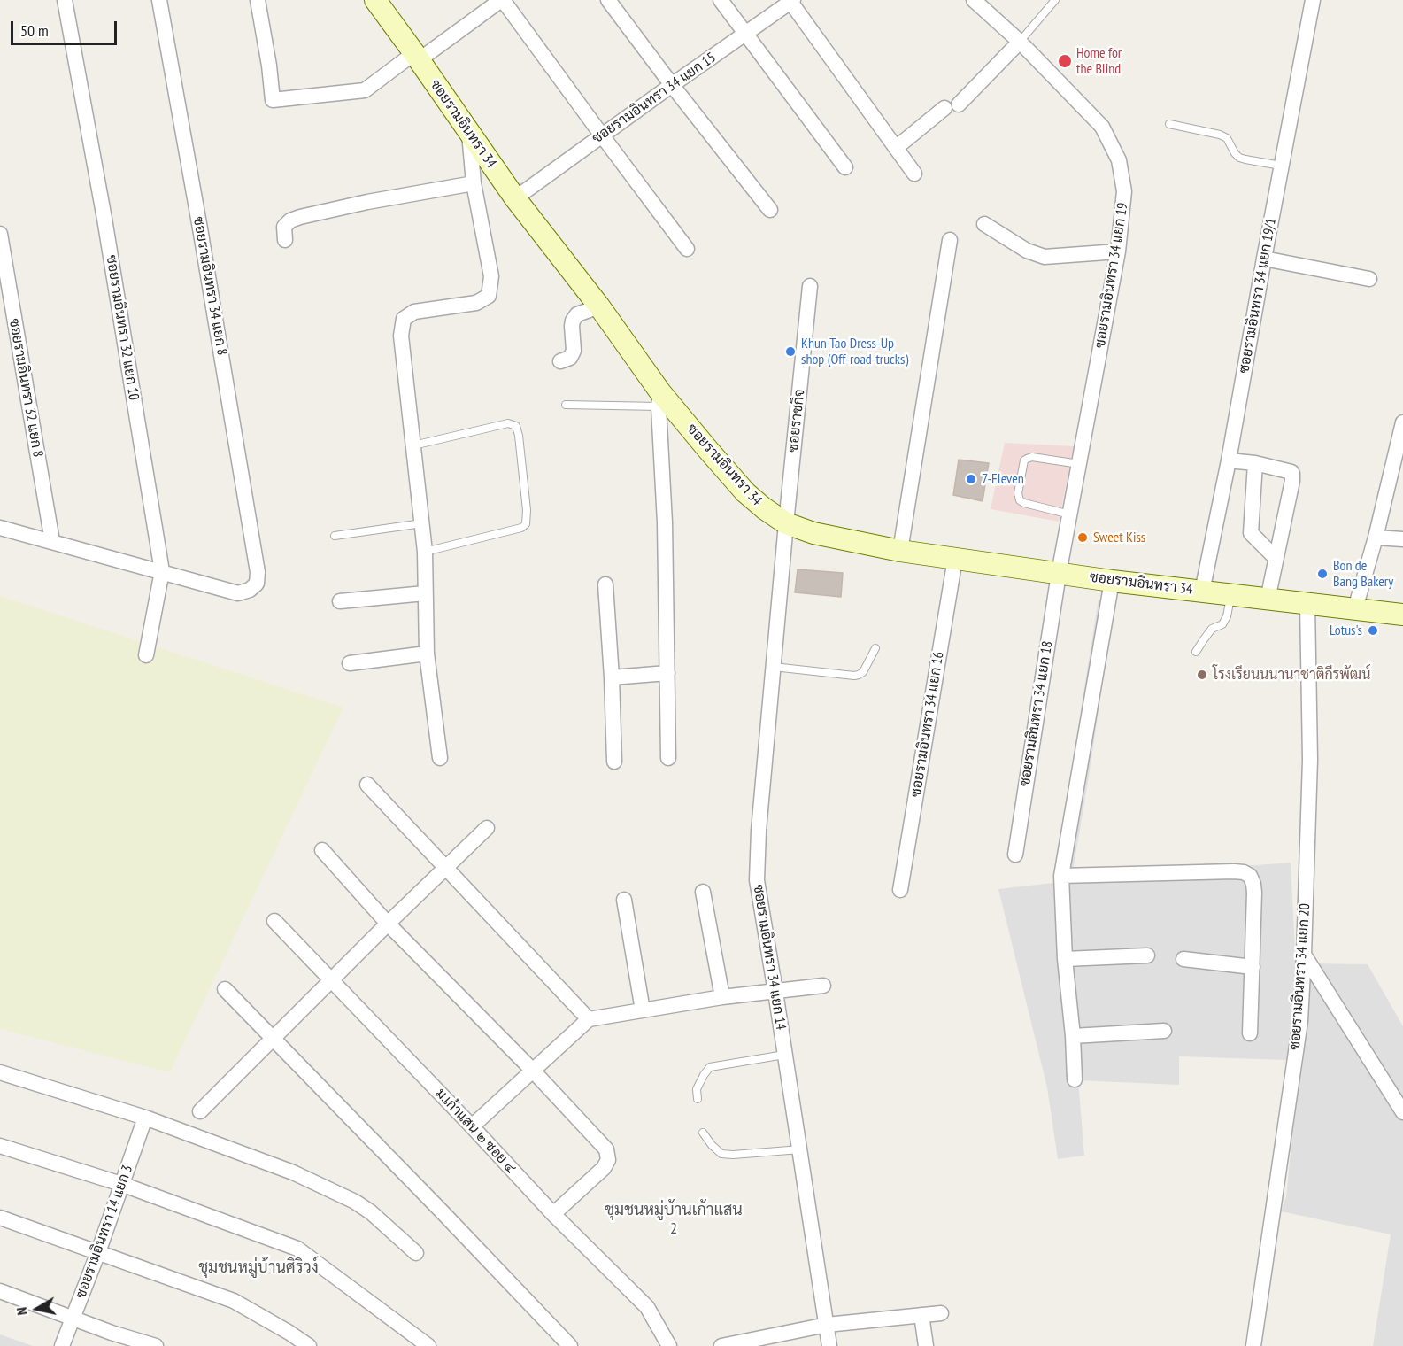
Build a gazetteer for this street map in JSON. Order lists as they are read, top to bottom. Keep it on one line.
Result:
{"streets":{"street":["ซอยรามอินทรา 34 แยก 15","ซอยรามอินทรา 34","ซอยรามอินทรา 34 แยก 19","ซอยรามอินทรา 34 แยก 8","ซอยรามอินทรา 34 แยก 19/1","ซอยรามอินทรา 32 แยก 10","ซอยรามอินทรา 32 แยก 8","ซอยราชกิจ","ซอยรามอินทรา 34 แยก 18","ซอยรามอินทรา 34 แยก 16","ซอยรามอินทรา 34 แยก 14","ซอยรามอินทรา 34 แยก 20","ม.เก้าแสน ๒ ซอย ๔","ซอยรามอินทรา 14 แยก 3"]},"crossings":[["ซอยรามอินทรา 34 แยก 15","ซอยรามอินทรา 34"],["ซอยรามอินทรา 34","ซอยรามอินทรา 34 แยก 19"],["ซอยรามอินทรา 34","ซอยรามอินทรา 34 แยก 19/1"],["ซอยรามอินทรา 34","ซอยราชกิจ"],["ซอยรามอินทรา 34","ซอยรามอินทรา 34 แยก 18"],["ซอยรามอินทรา 34","ซอยรามอินทรา 34 แยก 16"],["ซอยรามอินทรา 34","ซอยรามอินทรา 34 แยก 14"],["ซอยรามอินทรา 34","ซอยรามอินทรา 34 แยก 20"],["ซอยรามอินทรา 34 แยก 19","ซอยรามอินทรา 34 แยก 18"],["ซอยรามอินทรา 34 แยก 8","ซอยรามอินทรา 32 แยก 10"],["ซอยราชกิจ","ซอยรามอินทรา 34 แยก 14"]],"districts":["ชุมชนหมู่บ้านเก้าแสน 2","ชุมชนหมู่บ้านศิริวง์"],"places":["Home for the Blind","Khun Tao Dress-Up shop (Off-road-trucks)","7-Eleven","Sweet Kiss","Bon de Bang Bakery","Lotus's","โรงเรียนนนานาชาติกีรพัฒน์"],"scale_bar":"50 m","north":"left"}
